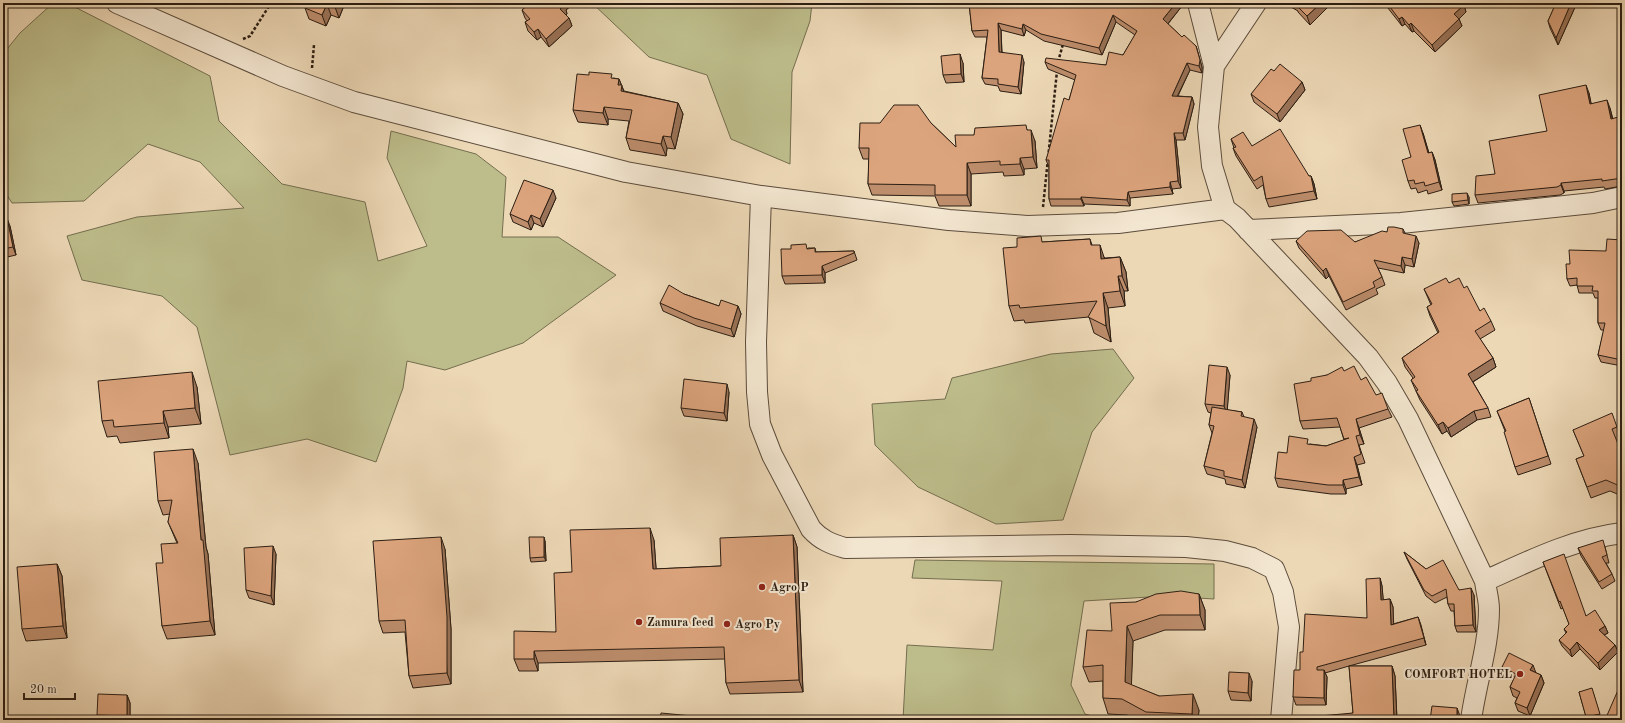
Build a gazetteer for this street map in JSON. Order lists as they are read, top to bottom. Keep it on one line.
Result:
{"places":["Agro P","Zamura feed","Agro Py","COMFORT HOTEL"],"scale_bar":"20 m"}
